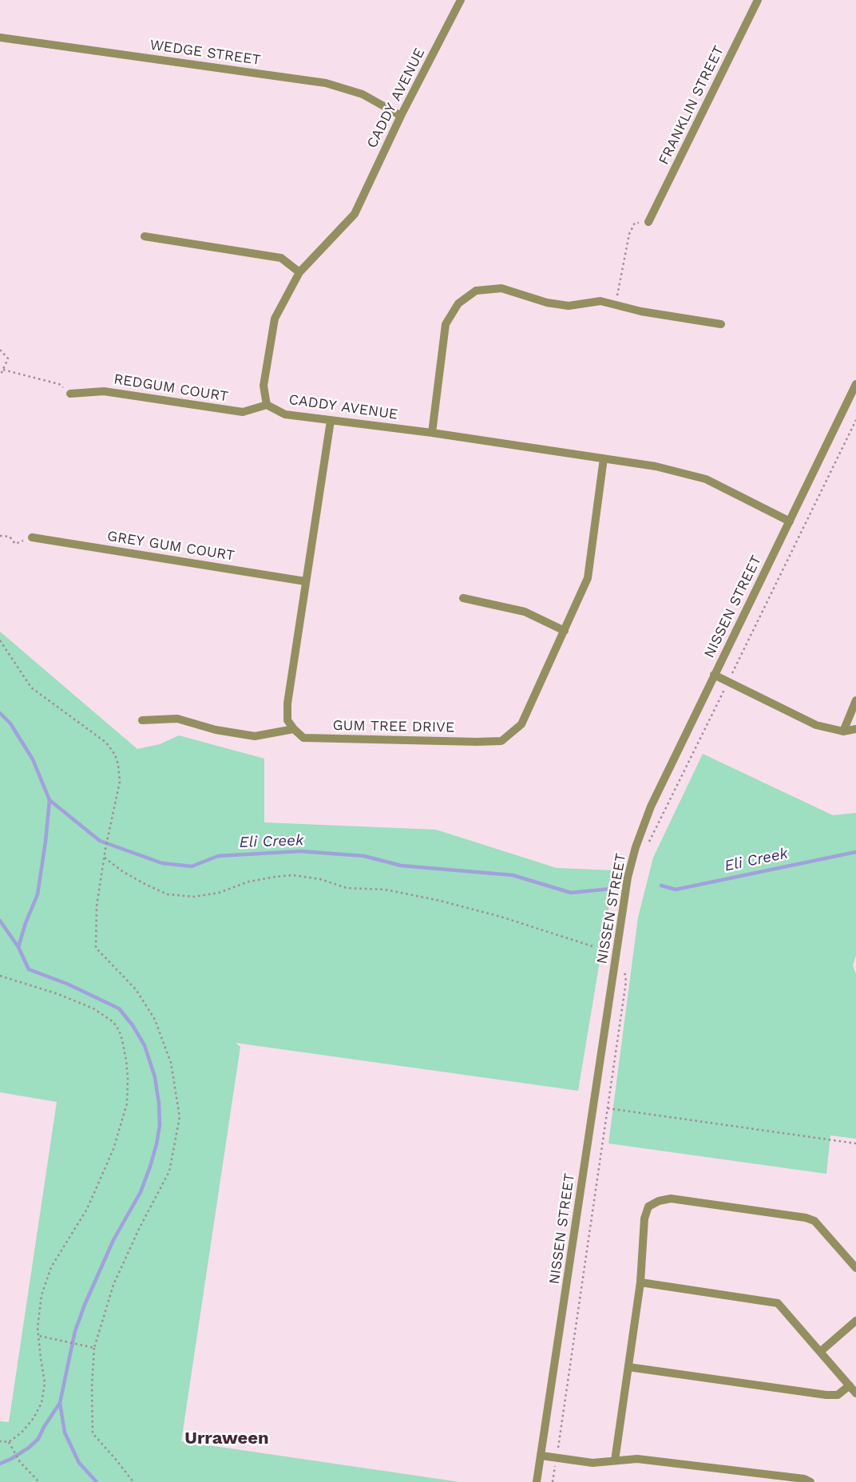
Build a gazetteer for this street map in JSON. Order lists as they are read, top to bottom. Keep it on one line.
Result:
{"streets":{"street":["WEDGE STREET","CADDY AVENUE","FRANKLIN STREET","REDGUM COURT","GREY GUM COURT","NISSEN STREET","GUM TREE DRIVE"]},"crossings":[["WEDGE STREET","CADDY AVENUE"],["CADDY AVENUE","REDGUM COURT"],["CADDY AVENUE","NISSEN STREET"],["CADDY AVENUE","GUM TREE DRIVE"]],"districts":["Urraween"],"water":["Eli Creek"]}
